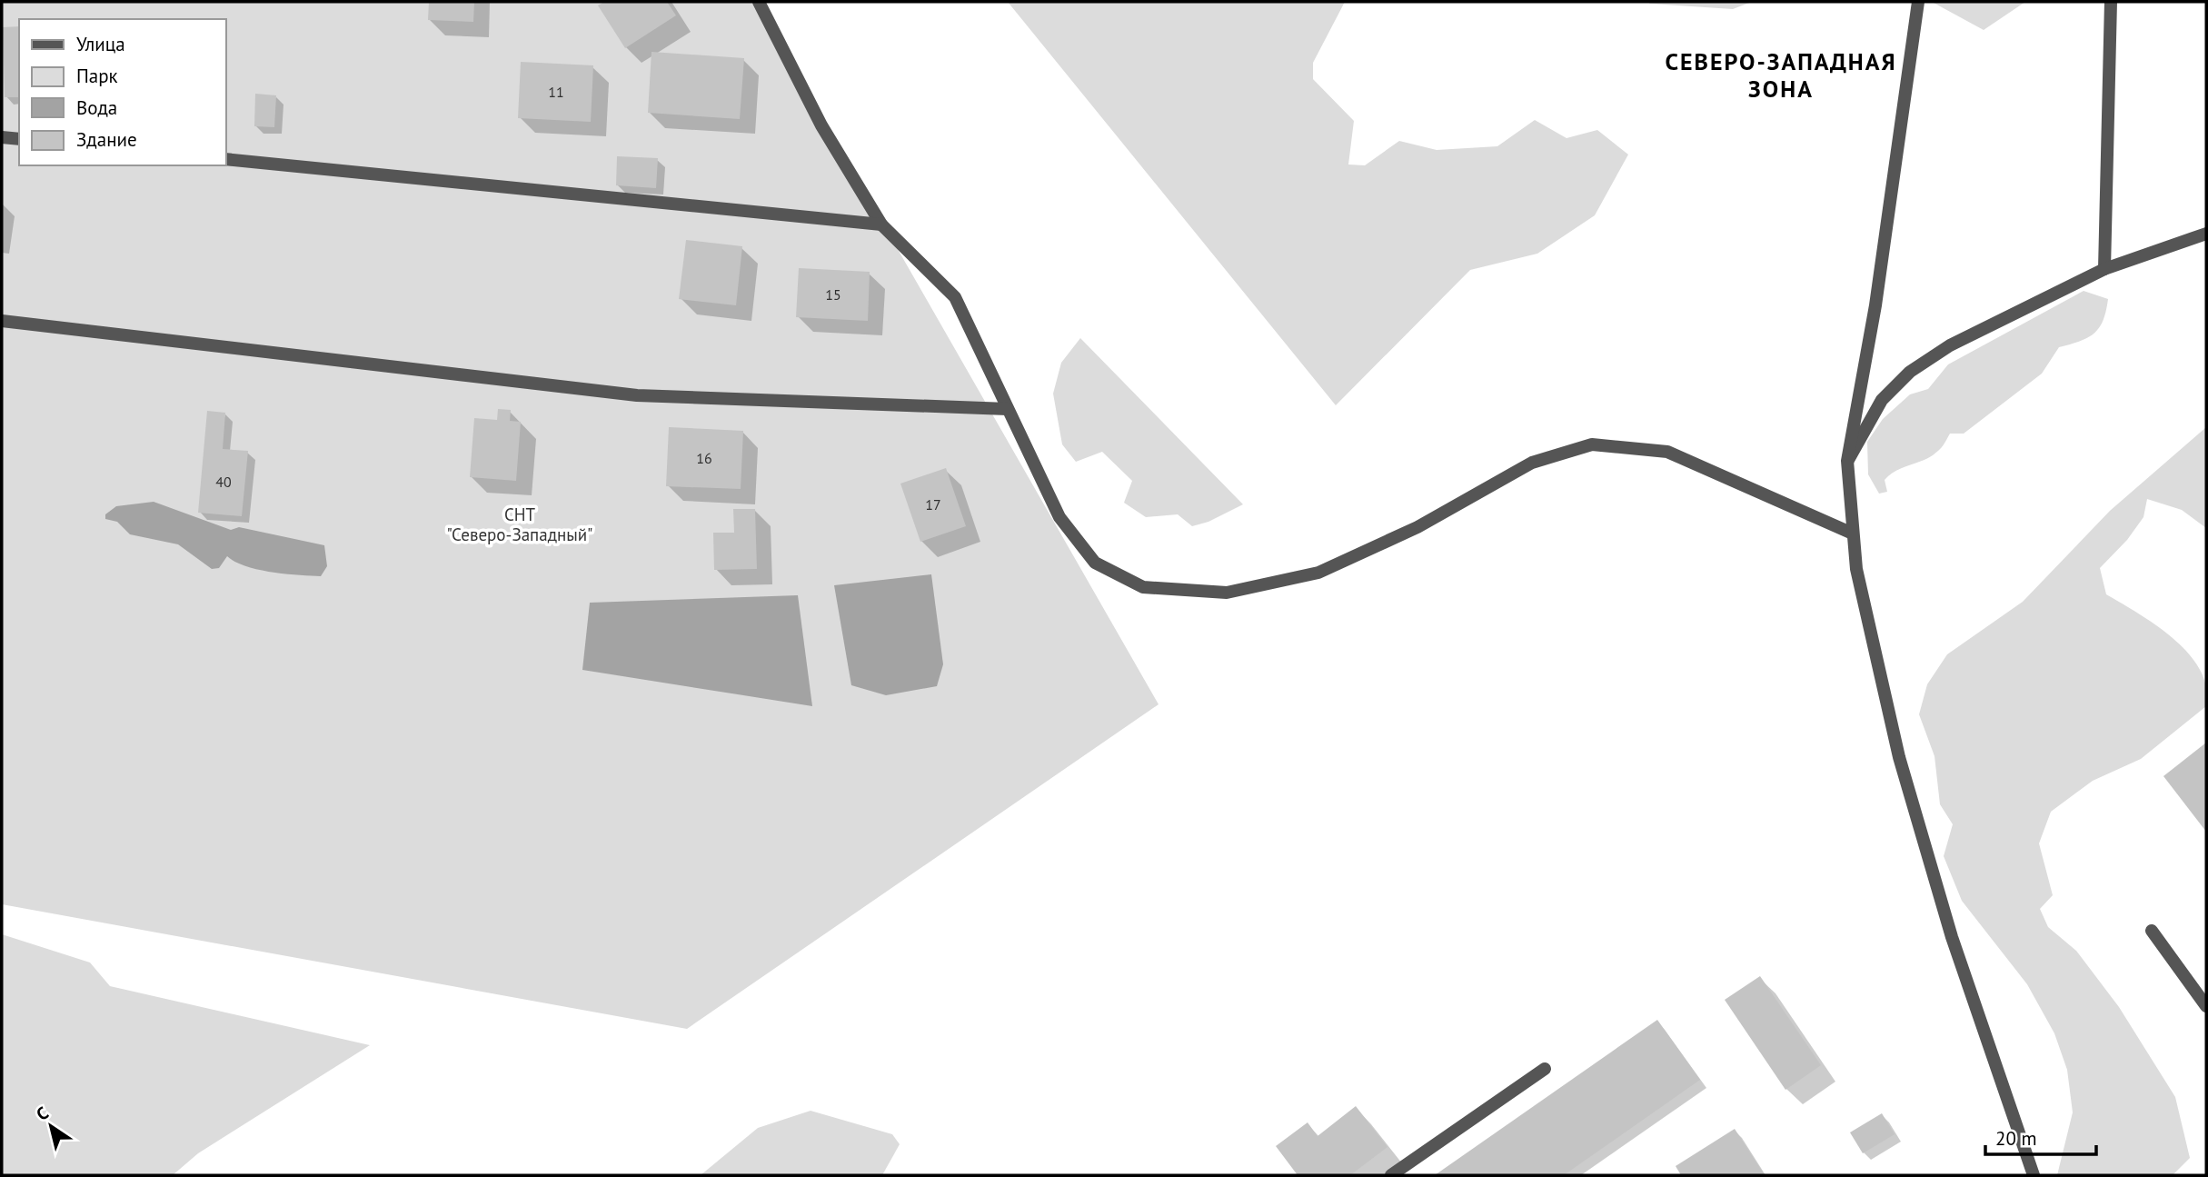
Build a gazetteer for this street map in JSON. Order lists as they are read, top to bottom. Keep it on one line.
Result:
{"districts":["СЕВЕРО-ЗАПАДНАЯ ЗОНА"],"parks":["СНТ \"Северо-Западный\""],"house_numbers":["11","15","16","40","17"],"legend":["Улица","Парк","Вода","Здание"],"scale_bar":"20 m","north":"top left"}
